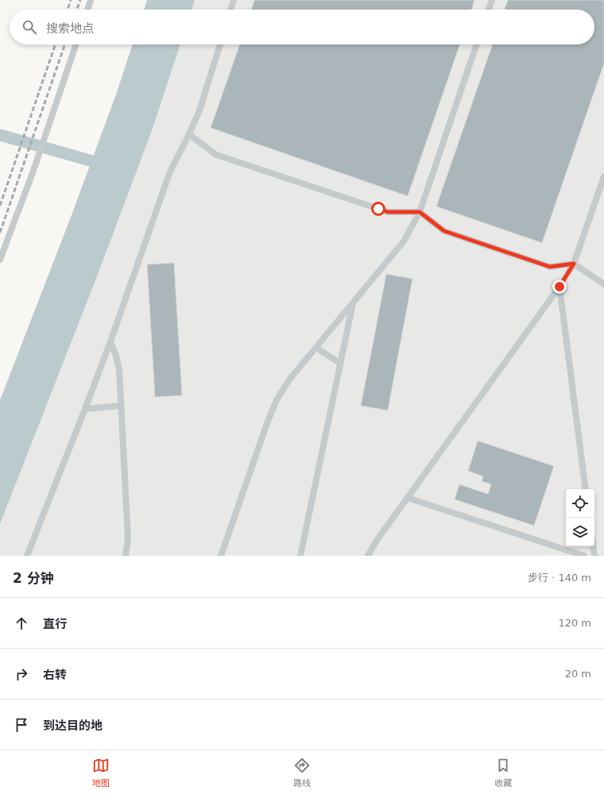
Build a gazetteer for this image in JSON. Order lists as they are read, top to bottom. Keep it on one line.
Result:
{"page":{"search":"搜索地点","heading":["2 分钟","步行 · 140 m"],"list":[["直行","120 m"],["右转","20 m"],"到达目的地"],"nav":["地图","路线","收藏"]}}
